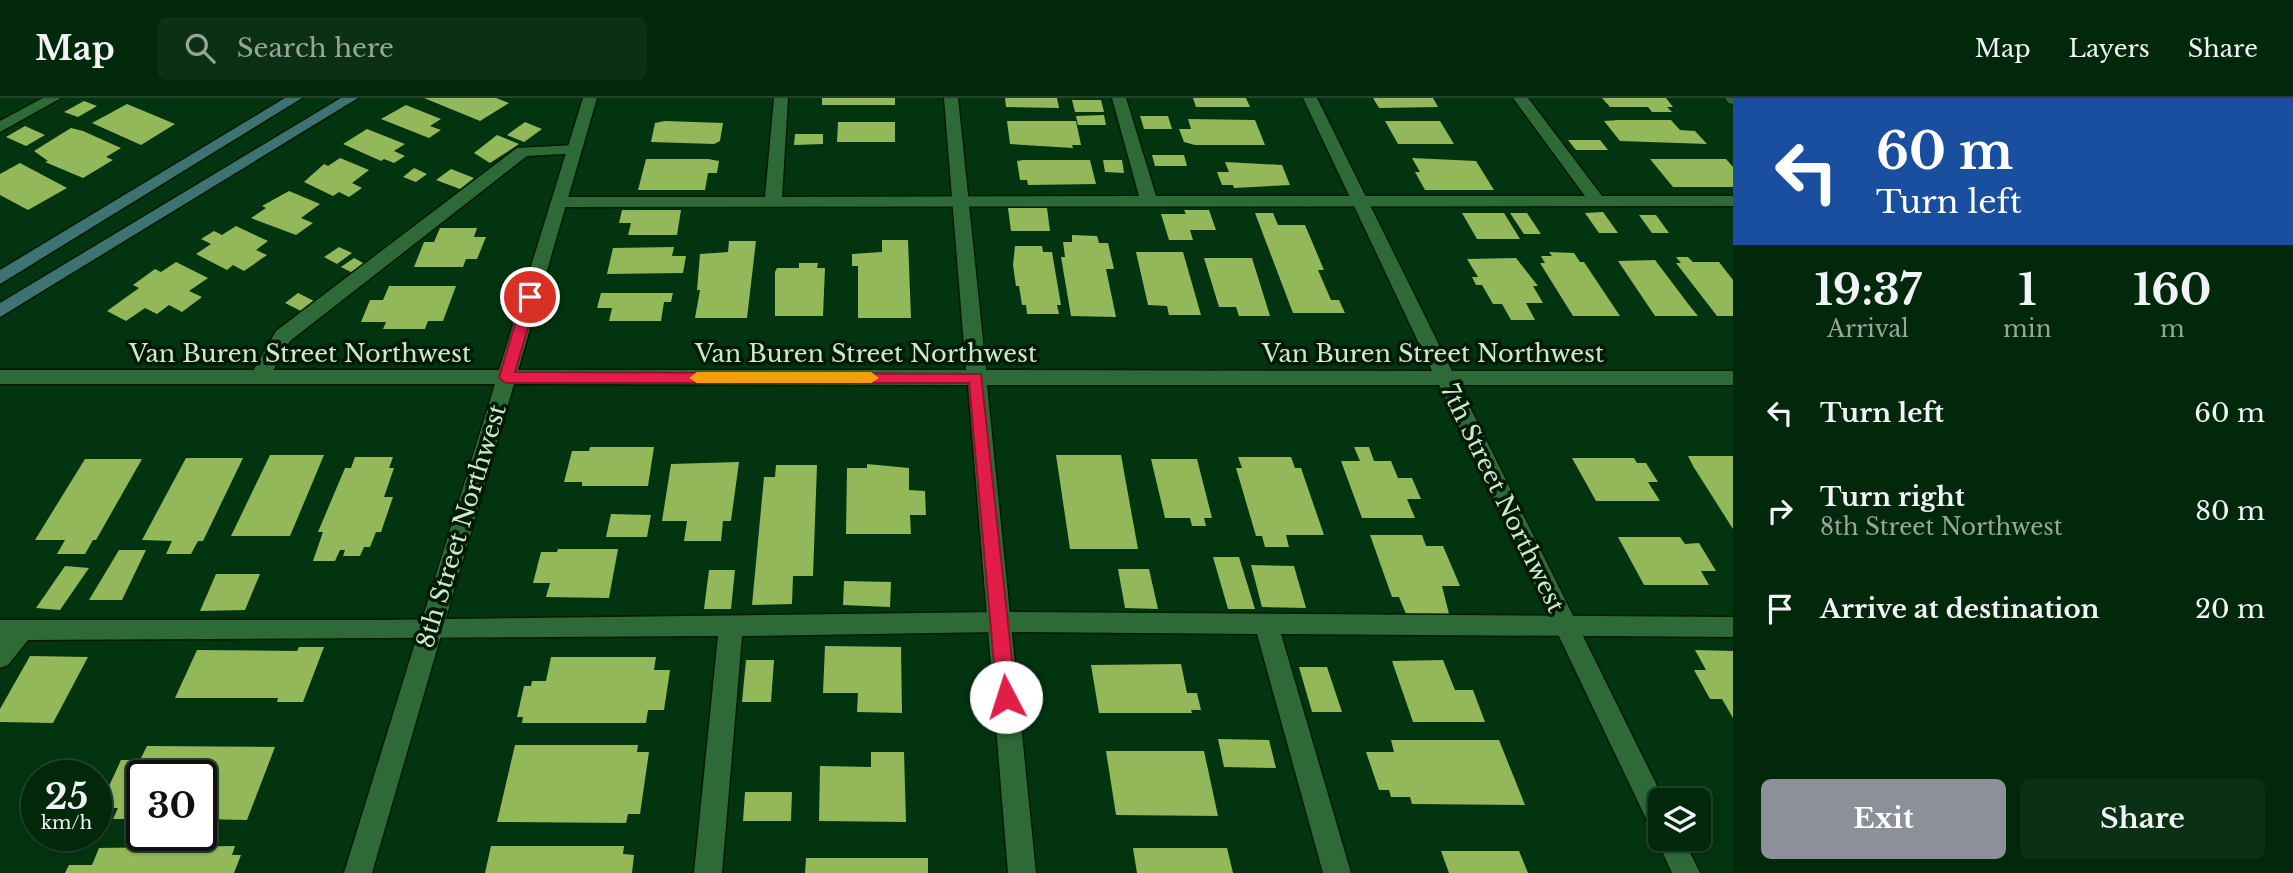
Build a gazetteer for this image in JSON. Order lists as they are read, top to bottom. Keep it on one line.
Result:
{"streets":{"street":["Van Buren Street Northwest","7th Street Northwest","8th Street Northwest"]},"crossings":[["Van Buren Street Northwest","7th Street Northwest"],["Van Buren Street Northwest","8th Street Northwest"]],"page":{"header":"Map","search":"Search here","nav":["Map","Layers","Share"],"turn":["60 m","Turn left"],"eta":["19:37","Arrival","1","min","160","m"],"list":[{"name":"Turn left","value":"60 m"},{"name":"Turn right","note":"8th Street Northwest","value":"80 m"},{"name":"Arrive at destination","value":"20 m"}],"speed":"25 km/h","limit":"30","buttons":["Exit","Share"]}}
